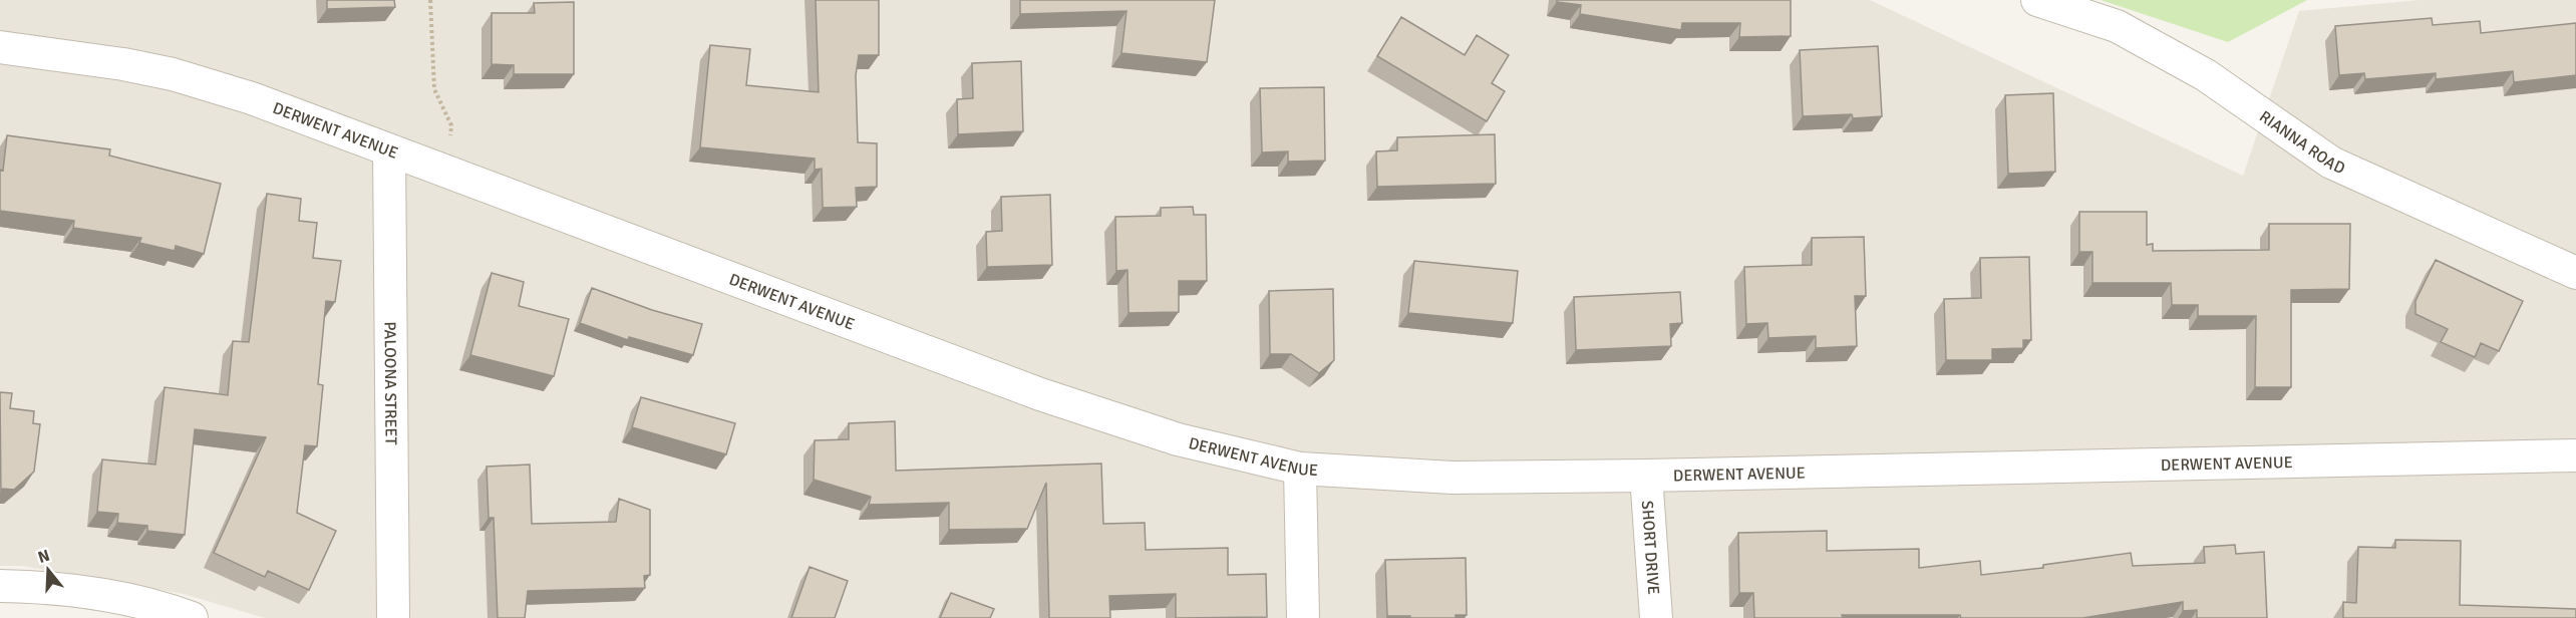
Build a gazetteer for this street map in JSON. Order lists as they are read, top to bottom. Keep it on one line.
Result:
{"streets":{"street":["DERWENT AVENUE","RIANNA ROAD","PALOONA STREET","SHORT DRIVE"]},"crossings":[["DERWENT AVENUE","PALOONA STREET"],["DERWENT AVENUE","SHORT DRIVE"]],"north":"top"}
